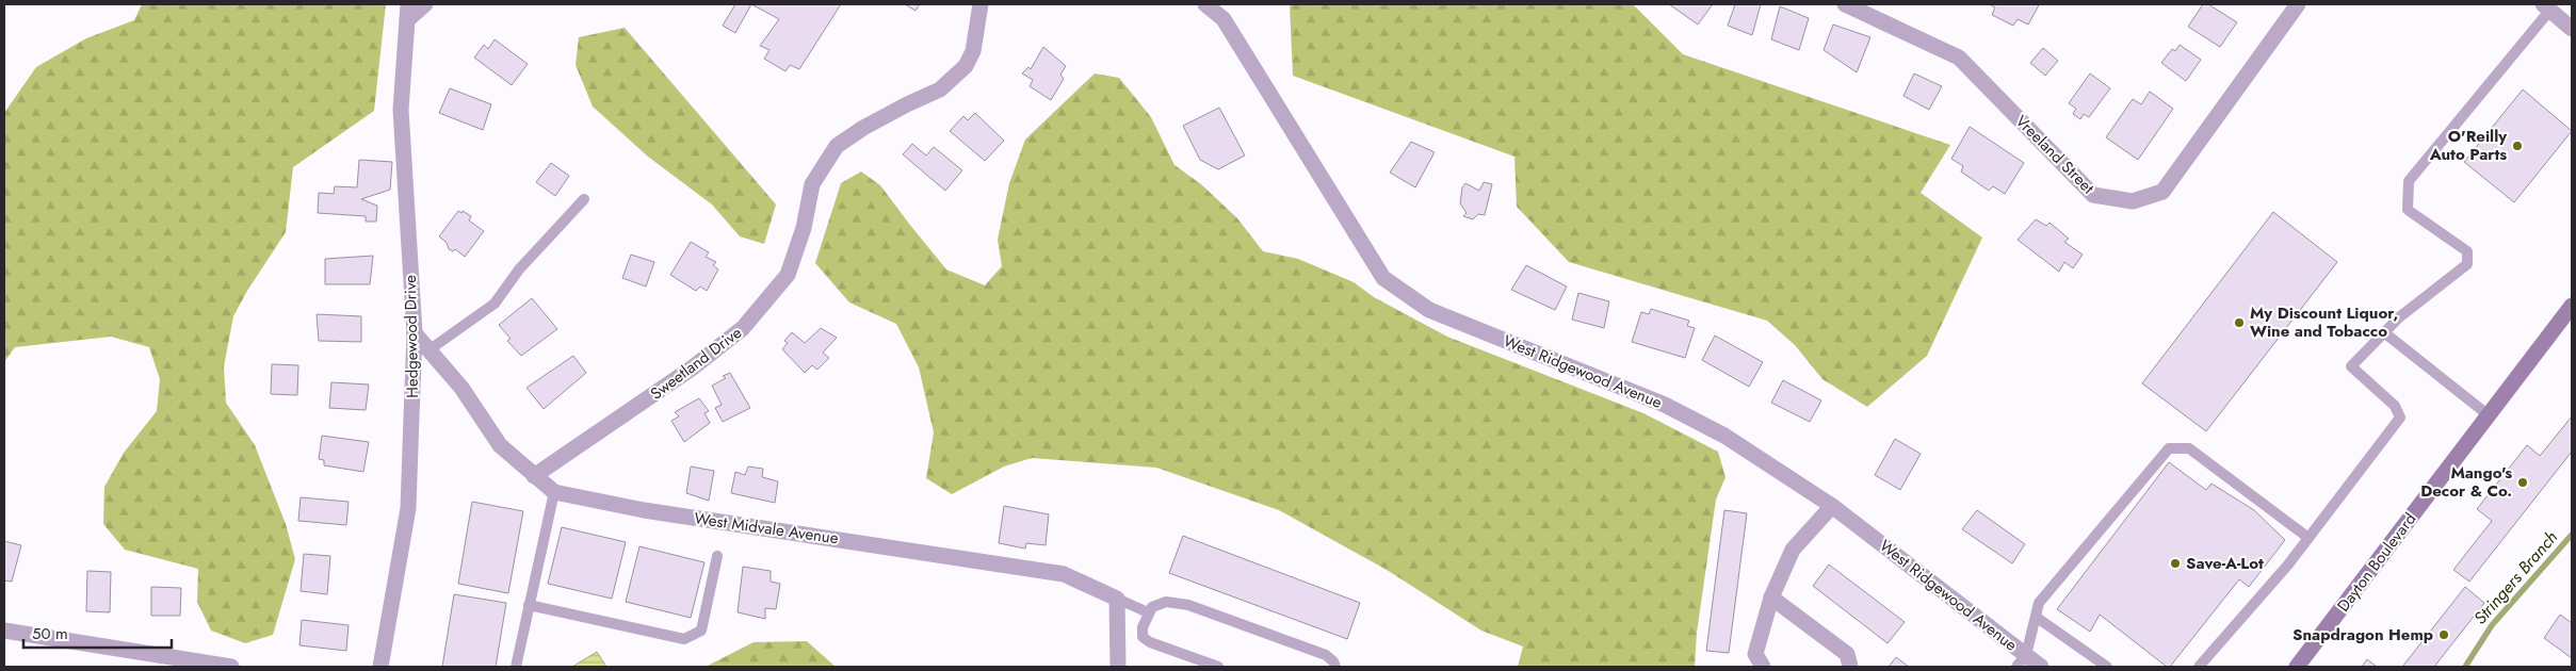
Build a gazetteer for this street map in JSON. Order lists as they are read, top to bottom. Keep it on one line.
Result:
{"streets":{"main road":["Dayton Boulevard"],"street":["Vreeland Street","Hedgewood Drive","Sweetland Drive","West Ridgewood Avenue","West Midvale Avenue"]},"crossings":[["Hedgewood Drive","West Midvale Avenue"],["Sweetland Drive","West Midvale Avenue"]],"water":["Stringers Branch"],"places":["O'Reilly Auto Parts","My Discount Liquor, Wine and Tobacco","Mango's Decor & Co.","Save-A-Lot","Snapdragon Hemp"],"scale_bar":"50 m"}
